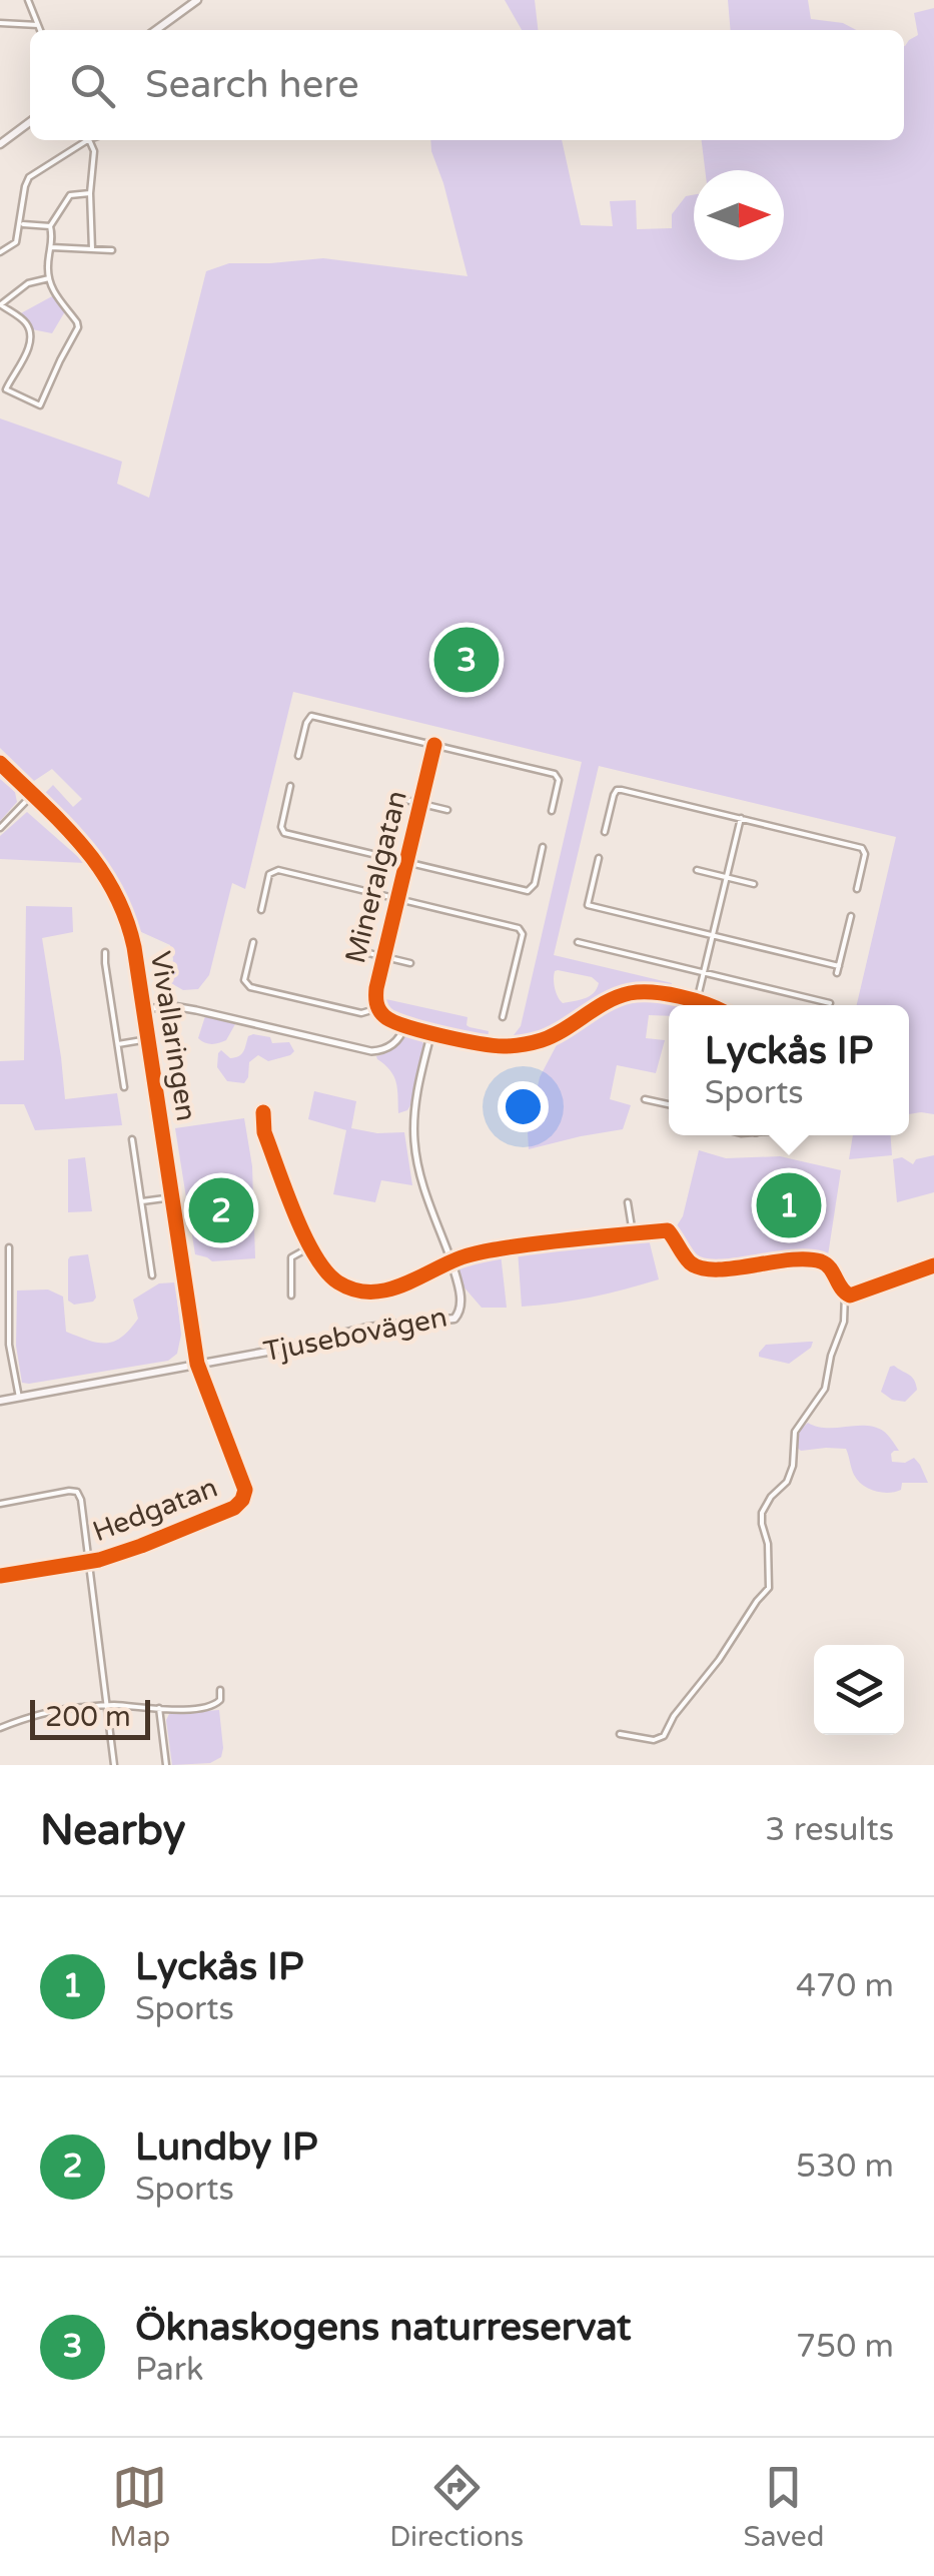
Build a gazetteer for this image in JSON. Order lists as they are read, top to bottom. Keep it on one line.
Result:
{"streets":{"main road":["Tjusebovägen"],"street":["Mineralgatan","Vivallaringen","Hedgatan"]},"crossings":[["Vivallaringen","Tjusebovägen"],["Vivallaringen","Hedgatan"],["Tjusebovägen","Hedgatan"]],"scale_bar":"200 m","north":"right","page":{"search":"Search here","pins":["3","1","2"],"popup":["Lyckås IP","Sports"],"scale":"200 m","heading":["Nearby","3 results"],"list":[{"mark":"1","name":"Lyckås IP","note":"Sports","value":"470 m"},{"mark":"2","name":"Lundby IP","note":"Sports","value":"530 m"},{"mark":"3","name":"Öknaskogens naturreservat","note":"Park","value":"750 m"}],"nav":["Map","Directions","Saved"]}}
